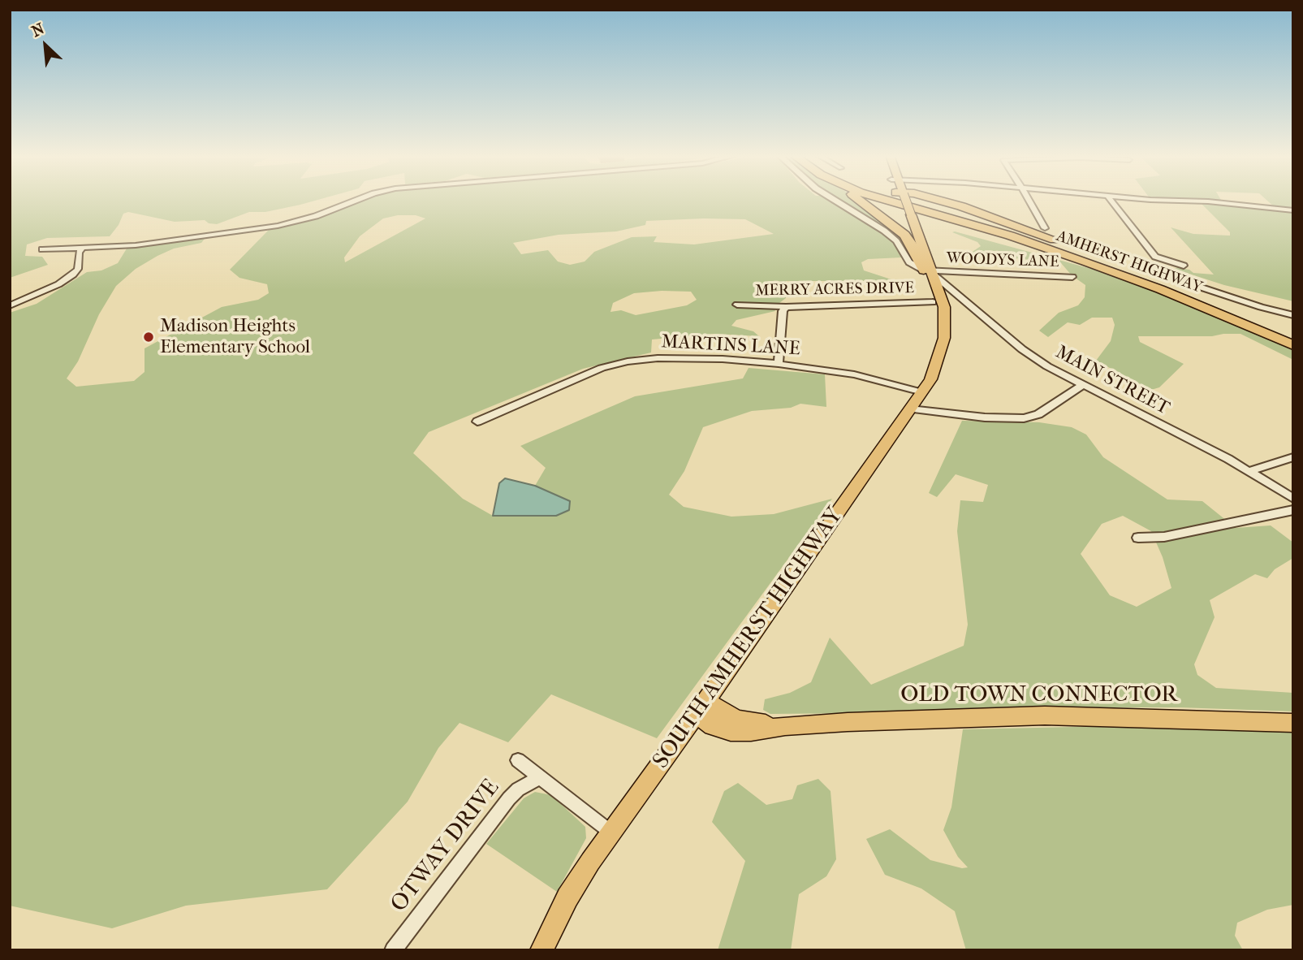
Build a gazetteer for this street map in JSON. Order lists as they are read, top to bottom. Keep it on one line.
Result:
{"streets":{"highway":["AMHERST HIGHWAY"],"main road":["SOUTH AMHERST HIGHWAY","OLD TOWN CONNECTOR"],"street":["WOODYS LANE","MERRY ACRES DRIVE","MARTINS LANE","MAIN STREET","OTWAY DRIVE"]},"crossings":[["WOODYS LANE","MAIN STREET"],["WOODYS LANE","SOUTH AMHERST HIGHWAY"],["MERRY ACRES DRIVE","SOUTH AMHERST HIGHWAY"],["MARTINS LANE","SOUTH AMHERST HIGHWAY"],["MAIN STREET","SOUTH AMHERST HIGHWAY"],["SOUTH AMHERST HIGHWAY","OLD TOWN CONNECTOR"]],"places":["Madison Heights Elementary School"],"north":"top left"}
